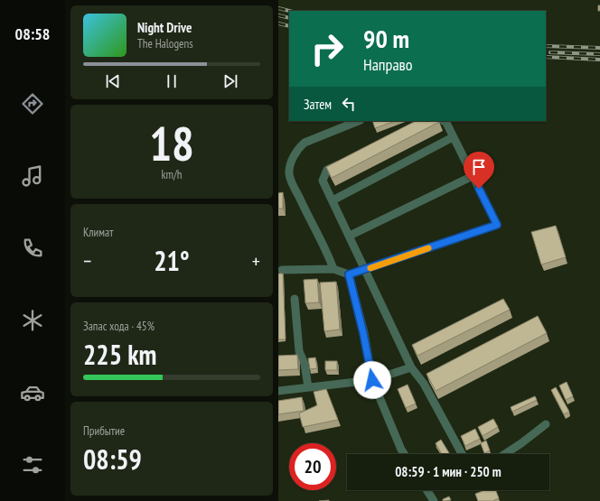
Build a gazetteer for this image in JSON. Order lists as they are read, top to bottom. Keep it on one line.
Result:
{"page":{"tabs":"08:58","turn":["90 m","Направо"],"song":["Night Drive","The Halogens"],"then":"Затем","tile":[["18","km/h"],"Климат",["Запас хода · 45%","225 km"],["Прибытие","08:59"]],"heat":["−","21°","+"],"limit":"20","trip":"08:59 · 1 мин · 250 m"}}
